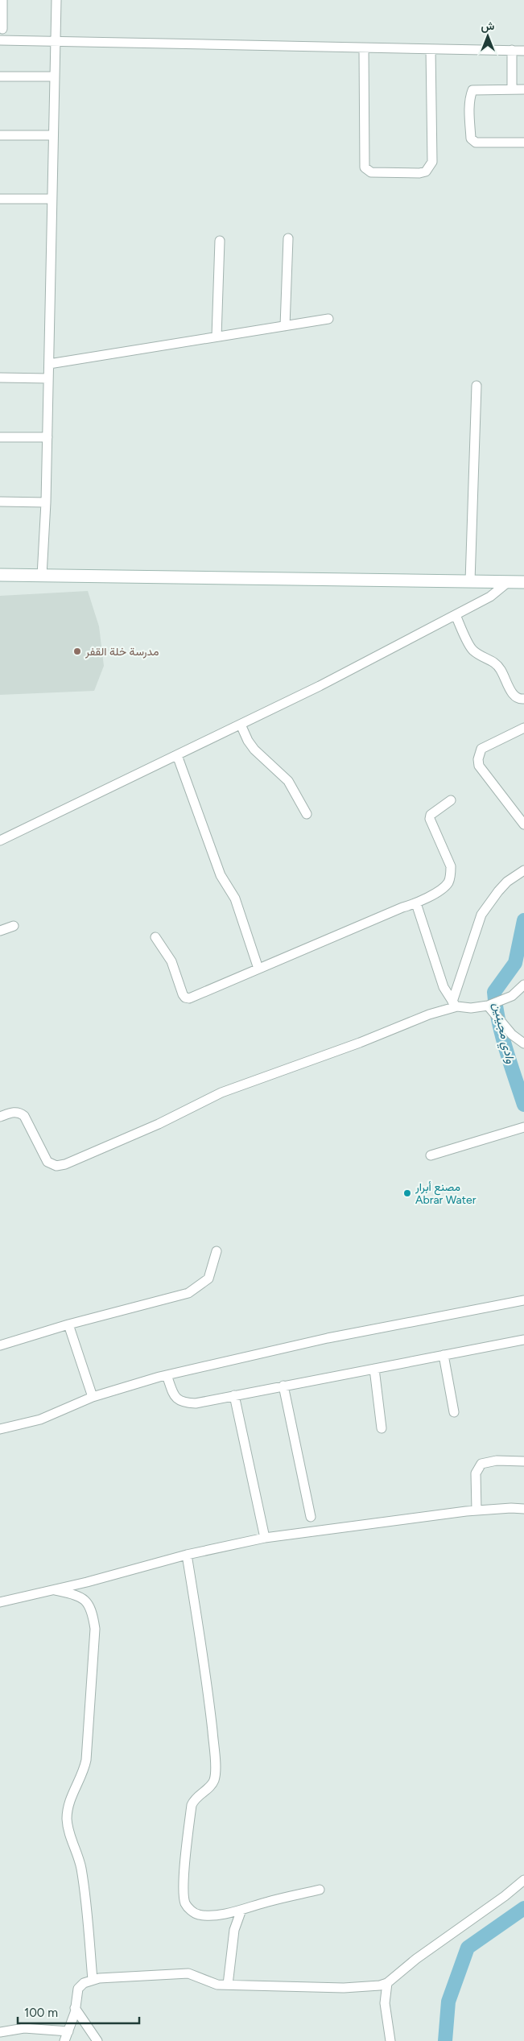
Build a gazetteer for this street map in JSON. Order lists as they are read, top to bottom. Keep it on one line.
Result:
{"water":["وادي مجينين"],"places":["مدرسة خلة القفر","مصنع أبرار Abrar Water"],"scale_bar":"100 m","north":"top"}
